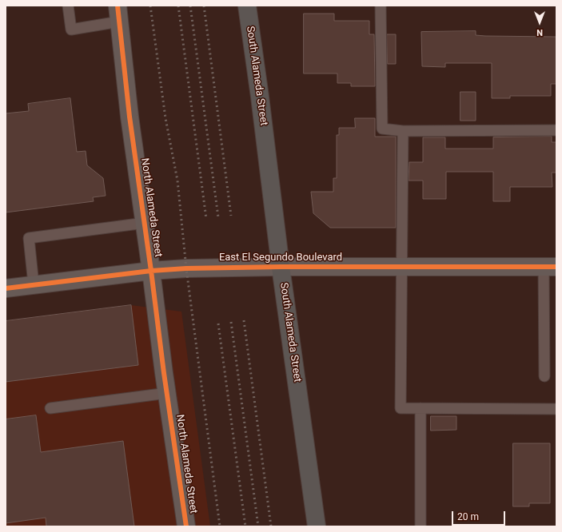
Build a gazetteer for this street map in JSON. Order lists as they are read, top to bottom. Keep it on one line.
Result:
{"streets":{"main road":["South Alameda Street"],"street":["North Alameda Street","East El Segundo Boulevard"]},"crossings":[["South Alameda Street","East El Segundo Boulevard"],["North Alameda Street","East El Segundo Boulevard"]],"scale_bar":"20 m","north":"bottom"}
